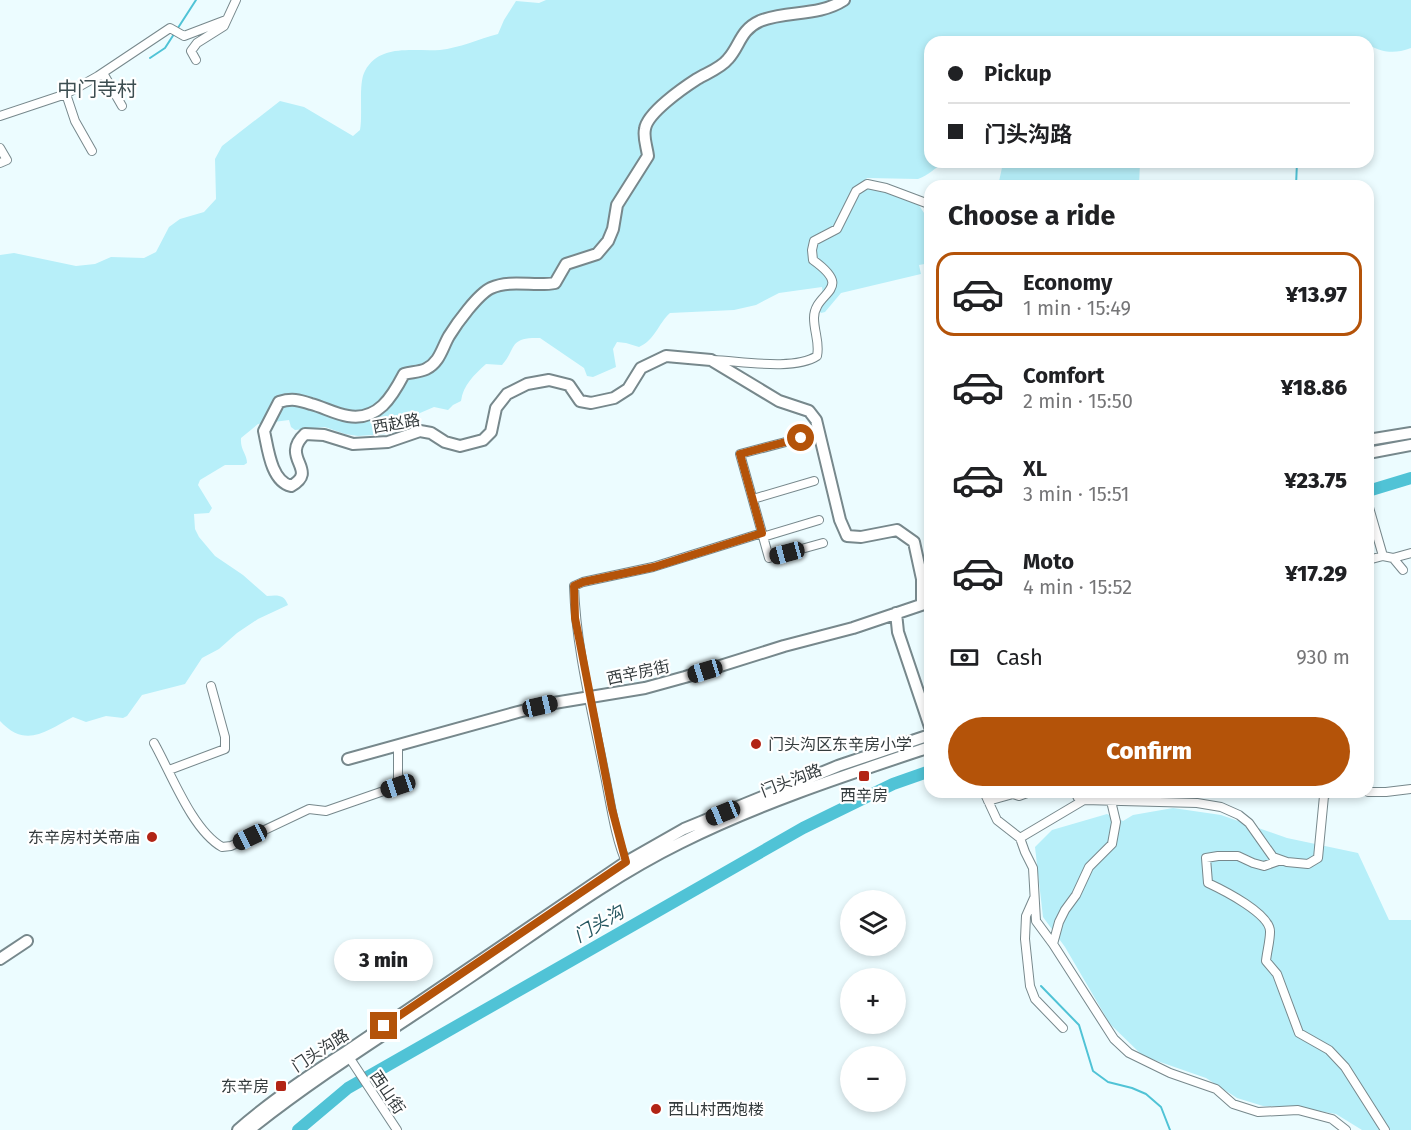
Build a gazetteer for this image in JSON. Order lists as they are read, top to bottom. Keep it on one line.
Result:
{"streets":{"street":["西赵路","西辛房街","门头沟路","西山街"]},"crossings":[["门头沟路","西山街"]],"districts":["中门寺村"],"water":["门头沟"],"places":{"other":["门头沟区东辛房小学","东辛房村关帝庙","西山村西炮楼"],"transit":["西辛房","东辛房"]},"page":{"banner":["Pickup","门头沟路"],"heading":"Choose a ride","list":[{"name":"Economy","note":"1 min · 15:49","value":"¥13.97"},{"name":"Comfort","note":"2 min · 15:50","value":"¥18.86"},{"name":"XL","note":"3 min · 15:51","value":"¥23.75"},{"name":"Moto","note":"4 min · 15:52","value":"¥17.29"}],"pay":["Cash","930 m"],"buttons":"Confirm","map_buttons":["+","−"],"bubble":"3 min"}}
